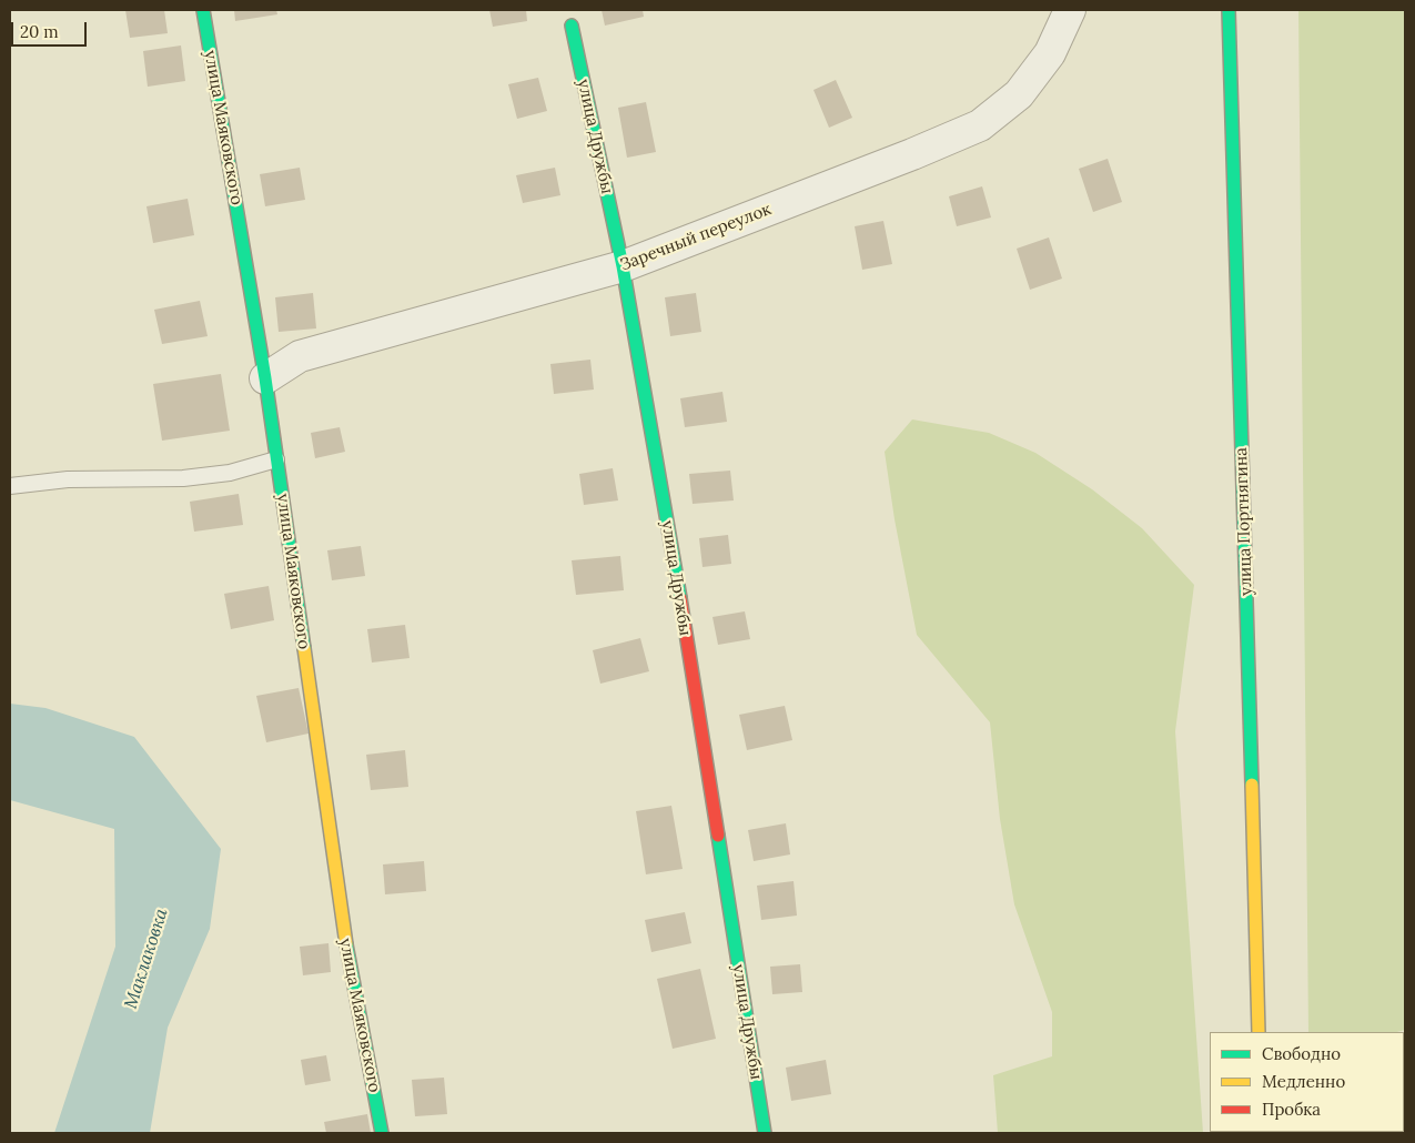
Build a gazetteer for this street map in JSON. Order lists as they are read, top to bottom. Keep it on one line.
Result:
{"streets":{"street":["улица Маяковского","улица Дружбы","Заречный переулок","улица Портнягина"]},"crossings":[["улица Маяковского","Заречный переулок"],["улица Дружбы","Заречный переулок"]],"water":["Маклаковка"],"legend":["Свободно","Медленно","Пробка"],"scale_bar":"20 m"}
